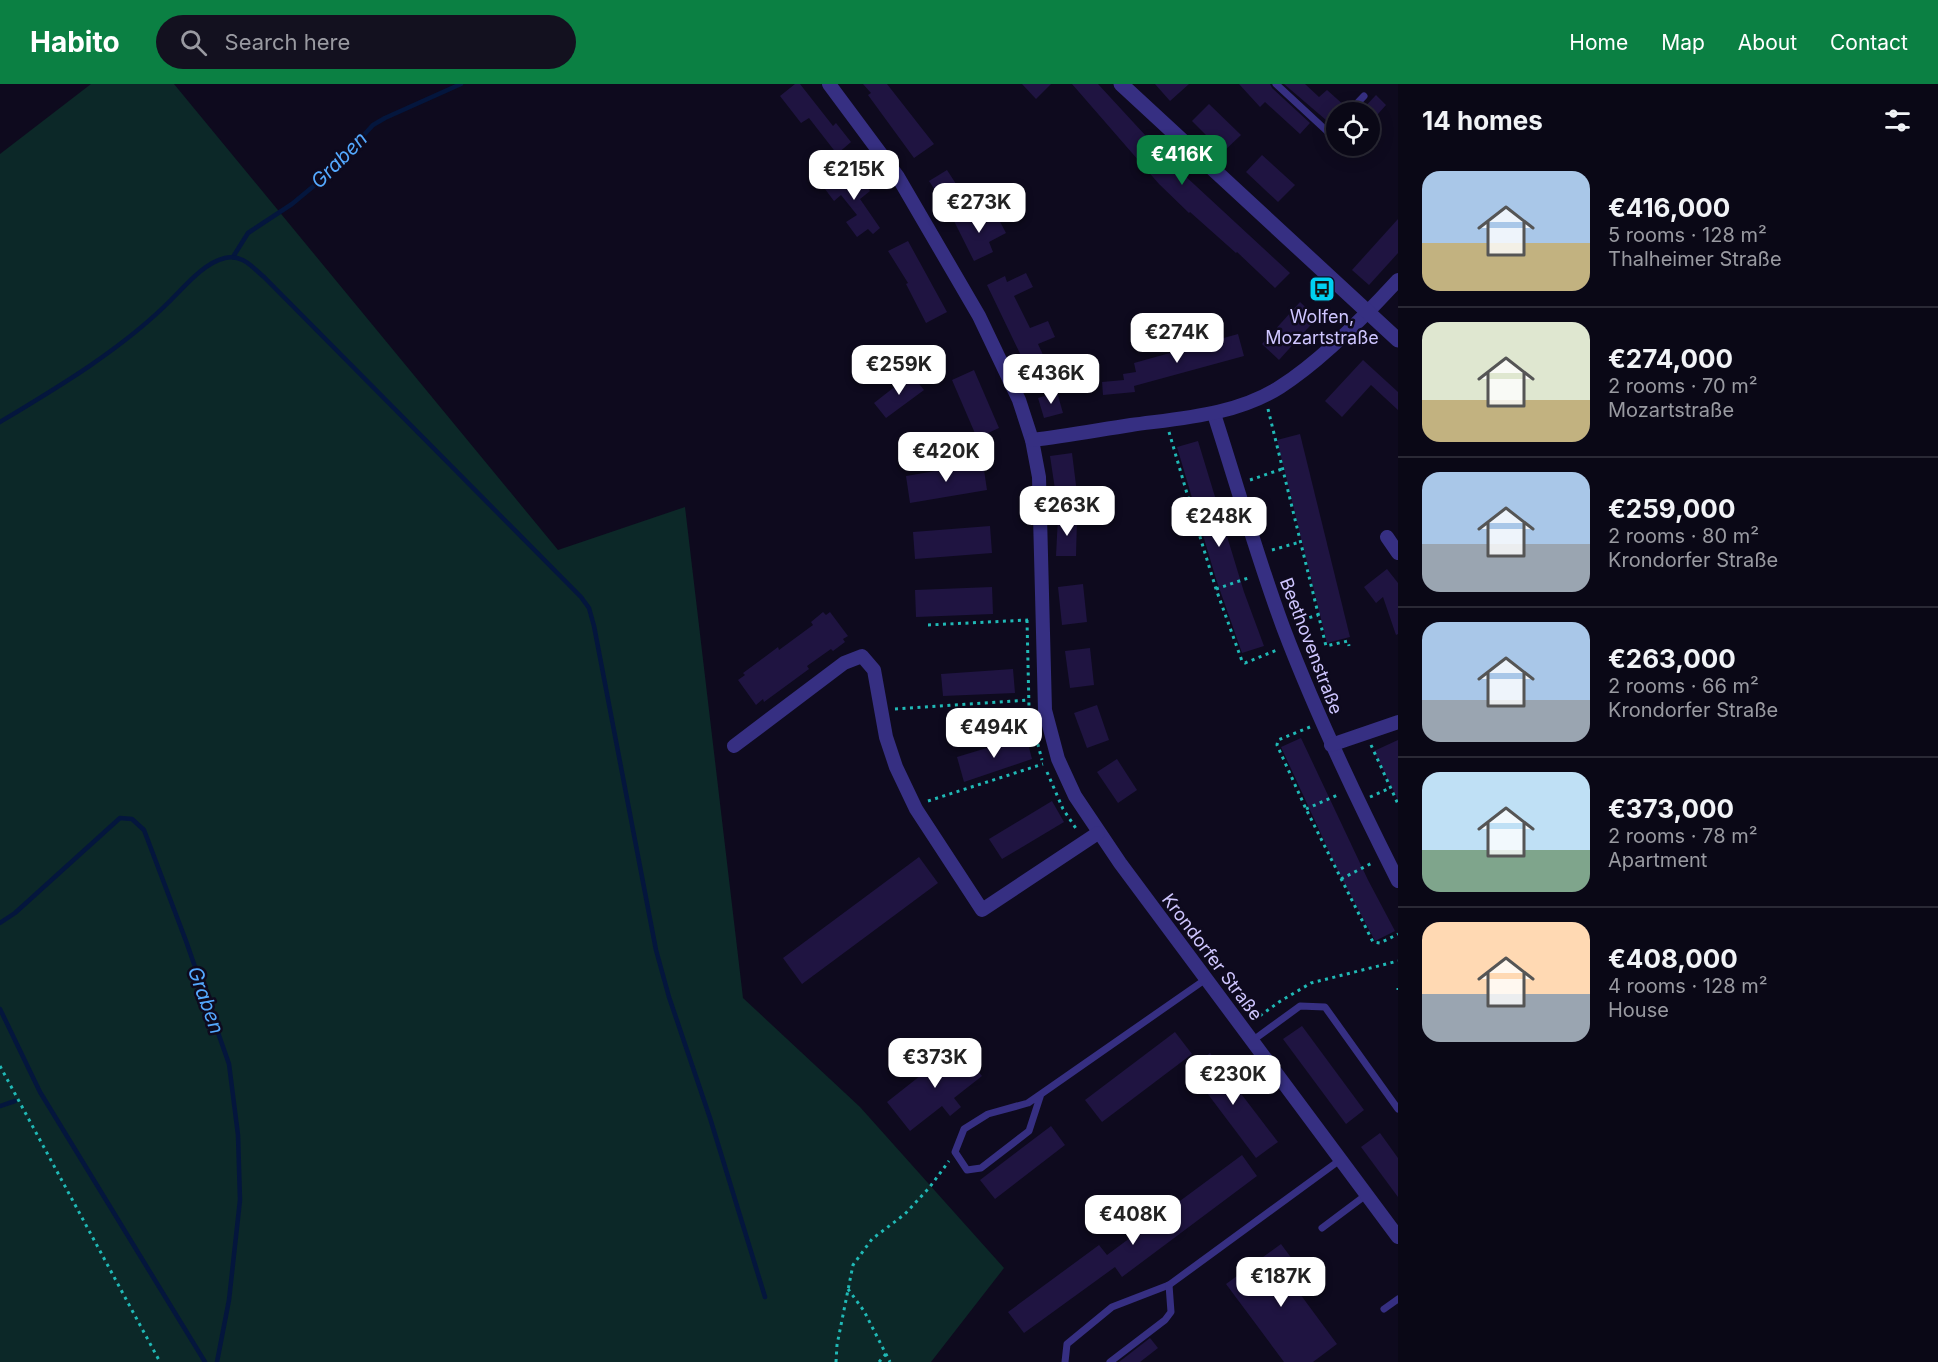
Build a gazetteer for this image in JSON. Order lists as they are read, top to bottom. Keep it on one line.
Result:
{"streets":{"street":["Beethovenstraße","Krondorfer Straße"]},"water":["Graben"],"places":{"bus stop":["Wolfen, Mozartstraße"]},"page":{"header":"Habito","search":"Search here","nav":["Home","Map","About","Contact"],"heading":"14 homes","price":["€416K","€215K","€273K","€274K","€259K","€436K","€420K","€263K","€248K","€494K","€373K","€230K","€408K","€187K"],"list":[{"name":"€416,000","note":"5 rooms · 128 m² · Thalheimer Straße"},{"name":"€274,000","note":"2 rooms · 70 m² · Mozartstraße"},{"name":"€259,000","note":"2 rooms · 80 m² · Krondorfer Straße"},{"name":"€263,000","note":"2 rooms · 66 m² · Krondorfer Straße"},{"name":"€373,000","note":"2 rooms · 78 m² · Apartment"},{"name":"€408,000","note":"4 rooms · 128 m² · House"}]}}
